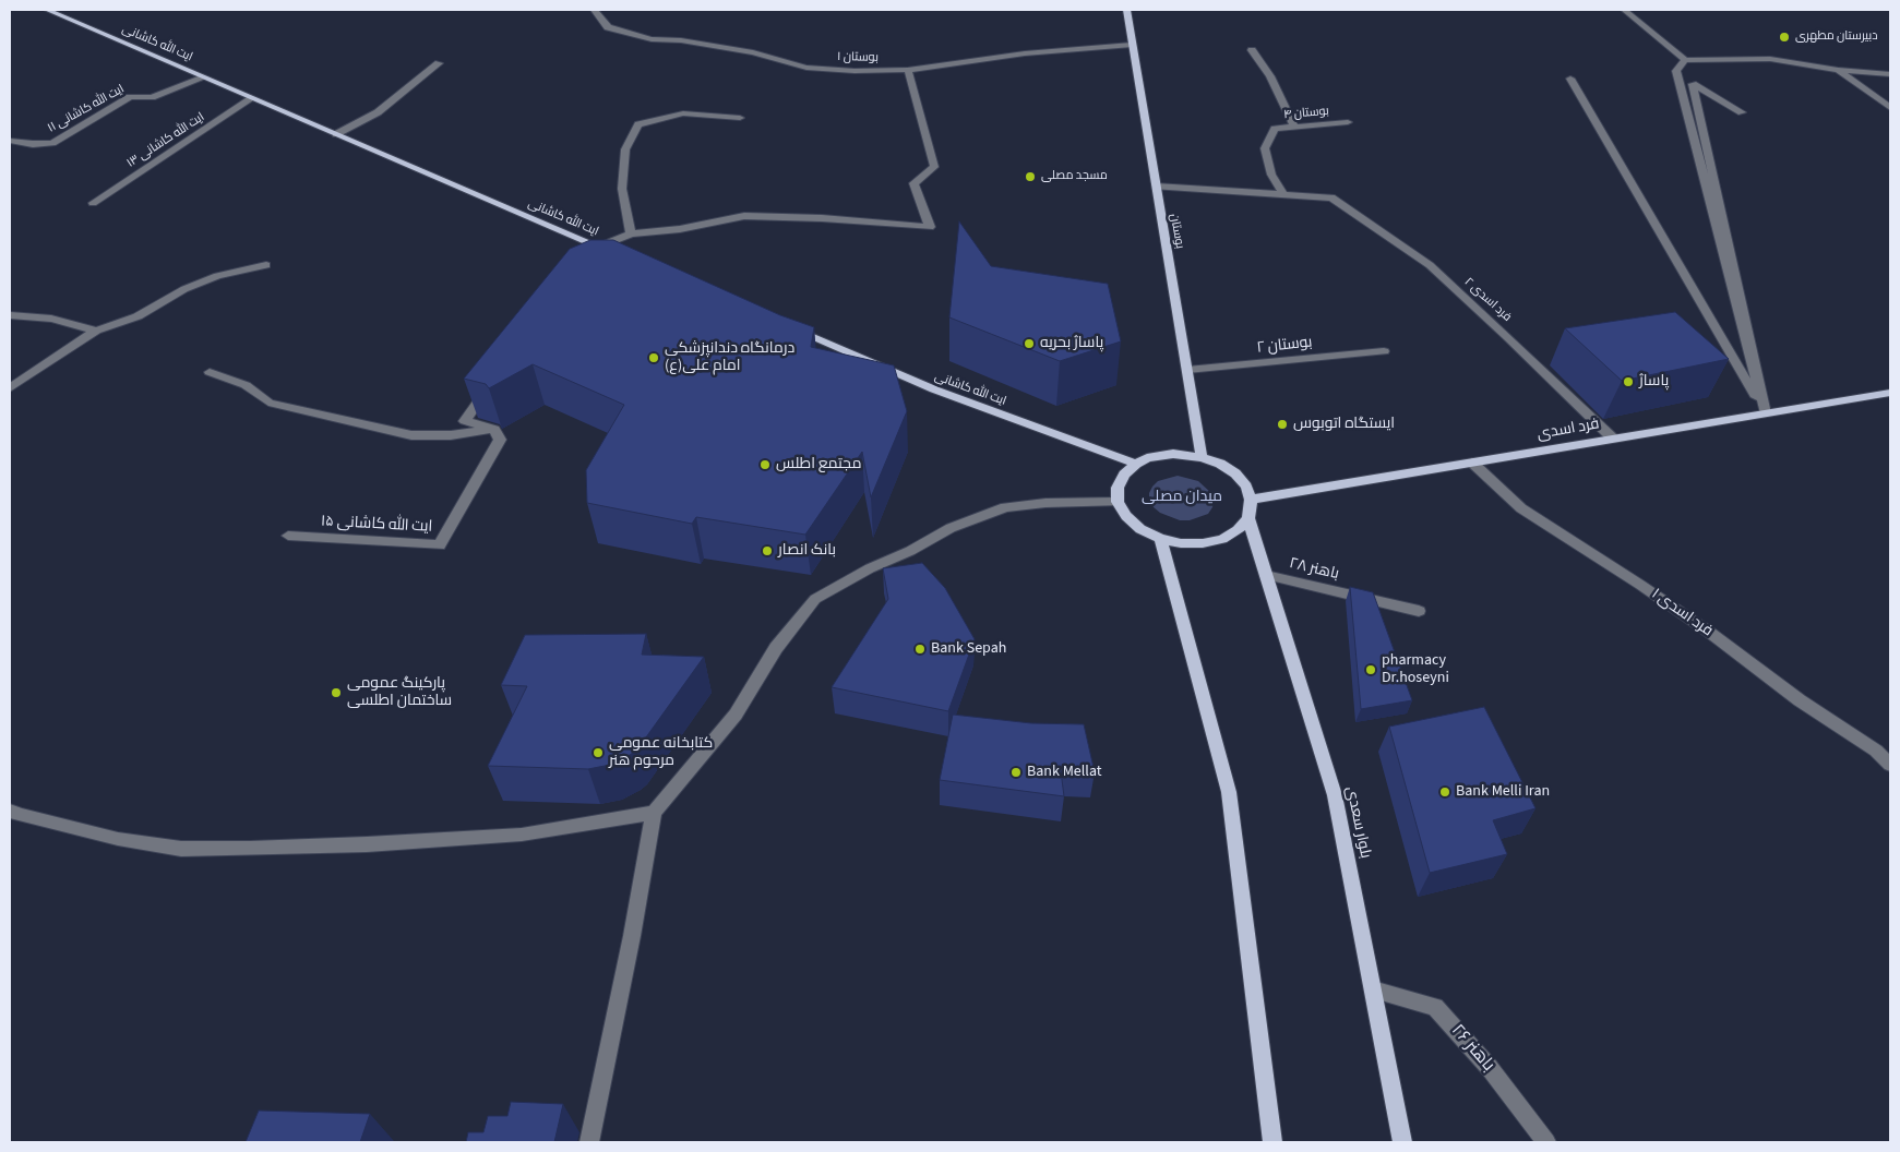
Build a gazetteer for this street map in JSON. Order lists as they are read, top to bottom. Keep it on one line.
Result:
{"streets":{"main road":["ایت الله کاشانی","بوستان","فرد اسدی","بلوار سعدی"],"street":["بوستان ۱","ایت الله کاشانی ۱۱","بوستان ۴","ایت الله کاشانی ۱۳","فرد اسدی ۲","بوستان ۲","ایت الله کاشانی ۱۵","باهنر ۲۸","فرد اسدی ۱","باهنر ۲۶"]},"crossings":[["ایت الله کاشانی","ایت الله کاشانی ۱۱"],["ایت الله کاشانی","ایت الله کاشانی ۱۳"],["ایت الله کاشانی","بوستان"],["ایت الله کاشانی","فرد اسدی"],["ایت الله کاشانی","بلوار سعدی"],["بوستان ۱","بوستان"],["بوستان ۴","فرد اسدی ۲"],["بوستان","بوستان ۲"],["بوستان","فرد اسدی"],["بوستان","بلوار سعدی"],["فرد اسدی ۲","فرد اسدی"],["فرد اسدی","فرد اسدی ۱"],["فرد اسدی","بلوار سعدی"],["باهنر ۲۸","بلوار سعدی"],["بلوار سعدی","باهنر ۲۶"]],"parks":["میدان مصلی"],"places":["دبیرستان مطهری","مسجد مصلی","پاساژ بحریه","درمانگاه دندانپزشکی امام علی(ع)","پاساژ","ایستگاه اتوبوس","مجتمع اطلس","بانک انصار","Bank Sepah","pharmacy Dr.hoseyni","پارکینگ عمومی ساختمان اطلسی","کتابخانه عمومی مرحوم هنر","Bank Mellat","Bank Melli Iran"]}
